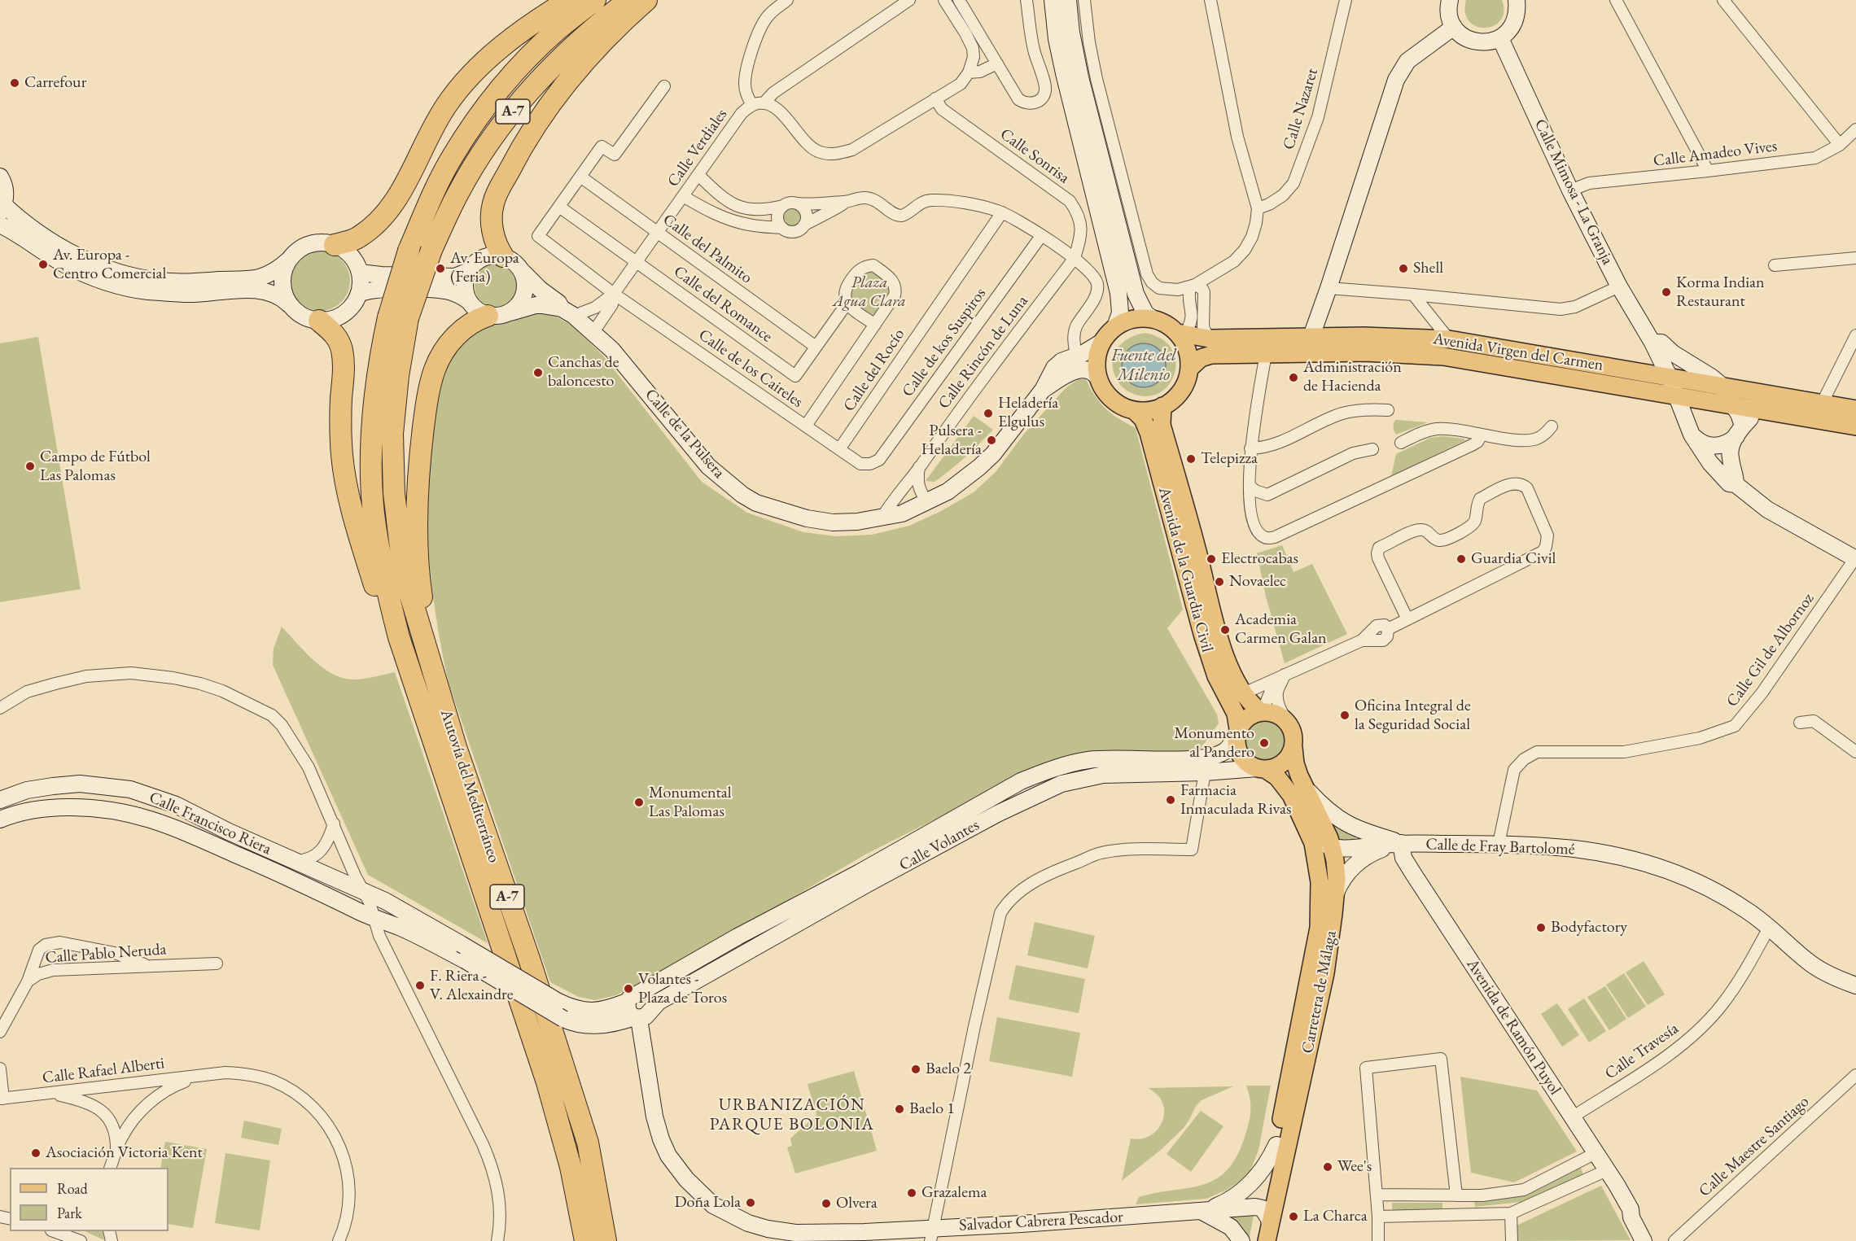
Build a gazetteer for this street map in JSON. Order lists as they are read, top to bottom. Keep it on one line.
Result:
{"streets":{"highway":["A-7","Autovía del Mediterráneo"],"main road":["Avenida Virgen del Carmen","Avenida de la Guardia Civil","Carretera de Málaga"],"street":["Calle Nazaret","Calle Verdiales","Calle Amadeo Vives","Calle Sonrisa","Calle Mimosa - La Granja","Calle del Palmito","Calle del Romance","Calle de kos Suspiros","Calle Rincón de Luna","Calle de los Caireles","Calle del Rocío","Calle de la Pulsera","Calle Gil de Albornoz","Calle Francisco Riera","Calle Volantes","Calle de Fray Bartolomé","Calle Pablo Neruda","Avenida de Ramón Puyol","Calle Travesía","Calle Rafael Alberti","Calle Maestre Santiago","Salvador Cabrera Pescador"]},"crossings":[["A-7","Autovía del Mediterráneo"],["Calle Verdiales","Calle del Palmito"],["Calle Verdiales","Calle del Romance"],["Calle Verdiales","Calle de los Caireles"],["Calle Verdiales","Calle de la Pulsera"],["Calle Amadeo Vives","Calle Mimosa - La Granja"],["Calle Sonrisa","Calle Rincón de Luna"],["Calle Mimosa - La Granja","Avenida Virgen del Carmen"],["Calle Mimosa - La Granja","Calle Gil de Albornoz"],["Calle del Palmito","Calle del Romance"],["Calle del Romance","Calle de los Caireles"],["Calle de kos Suspiros","Calle de los Caireles"],["Calle Rincón de Luna","Calle de la Pulsera"],["Avenida Virgen del Carmen","Calle de la Pulsera"],["Avenida Virgen del Carmen","Avenida de la Guardia Civil"],["Calle de los Caireles","Calle del Rocío"],["Calle de la Pulsera","Avenida de la Guardia Civil"],["Avenida de la Guardia Civil","Calle Volantes"],["Avenida de la Guardia Civil","Carretera de Málaga"],["Calle Gil de Albornoz","Calle de Fray Bartolomé"],["Calle Francisco Riera","Calle Volantes"],["Calle Francisco Riera","Salvador Cabrera Pescador"],["Calle Volantes","Carretera de Málaga"],["Calle Volantes","Salvador Cabrera Pescador"],["Calle de Fray Bartolomé","Avenida de Ramón Puyol"],["Calle de Fray Bartolomé","Calle Travesía"],["Carretera de Málaga","Salvador Cabrera Pescador"],["Avenida de Ramón Puyol","Calle Travesía"]],"districts":["URBANIZACIÓN PARQUE BOLONIA"],"water":["Fuente del Milenio"],"parks":["Plaza Agua Clara"],"places":["Carrefour","Av. Europa - Centro Comercial","Av. Europa (Feria)","Shell","Korma Indian Restaurant","Canchas de baloncesto","Administración de Hacienda","Heladería Elgulus","Pulsera - Heladería","Telepizza","Campo de Fútbol Las Palomas","Electrocabas","Guardia Civil","Novaelec","Academia Carmen Galan","Oficina Integral de la Seguridad Social","Monumento al Pandero","Farmacia Inmaculada Rivas","Monumental Las Palomas","Bodyfactory","F. Riera - V. Alexaindre","Volantes - Plaza de Toros","Baelo 2","Baelo 1","Asociación Victoria Kent","Wee's","Grazalema","Doña Lola","Olvera","La Charca"],"legend":["Road","Park"]}
